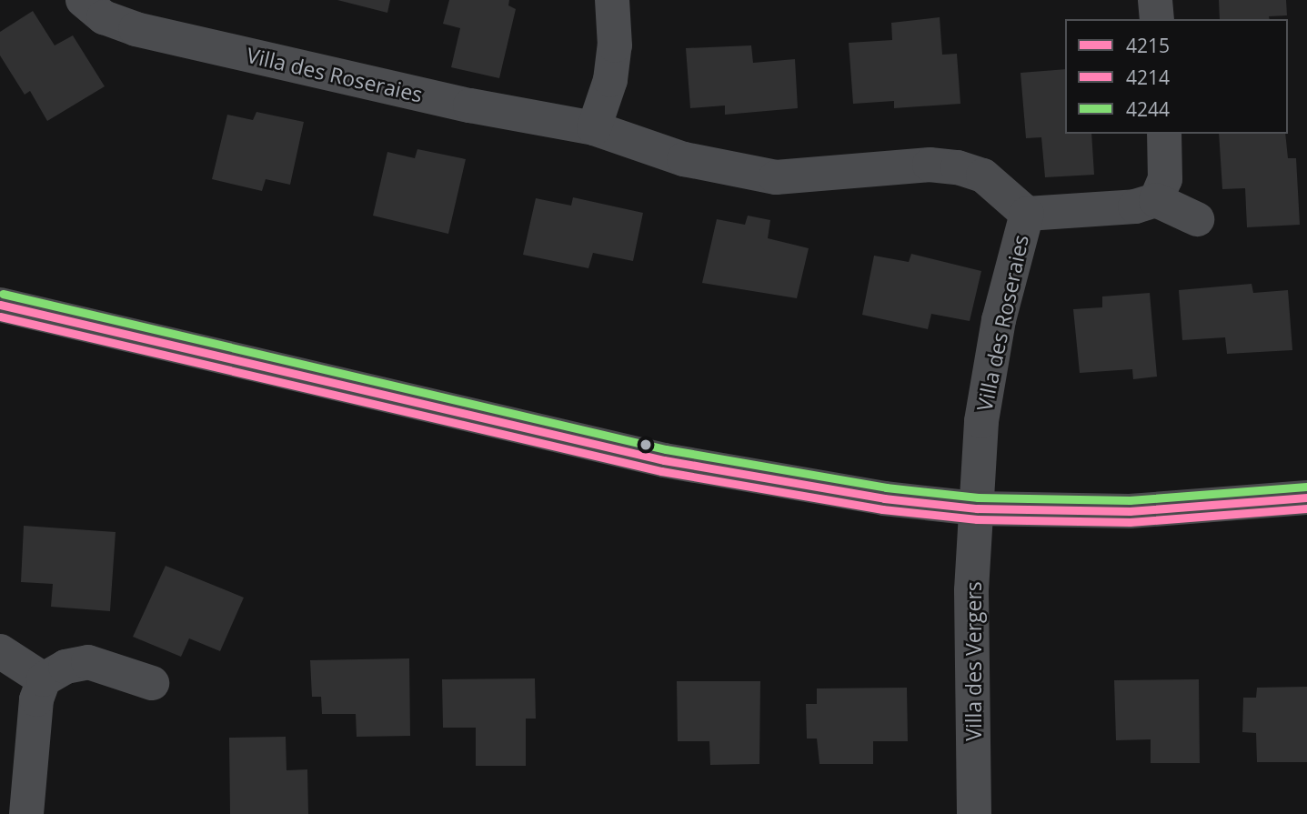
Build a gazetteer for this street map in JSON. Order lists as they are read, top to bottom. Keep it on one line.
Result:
{"streets":{"street":["Villa des Roseraies","Villa des Vergers"]},"crossings":[["Villa des Roseraies","Villa des Vergers"]],"lines":["transit line 4244","transit line 4215","transit line 4214"],"legend":["4215","4214","4244"]}
